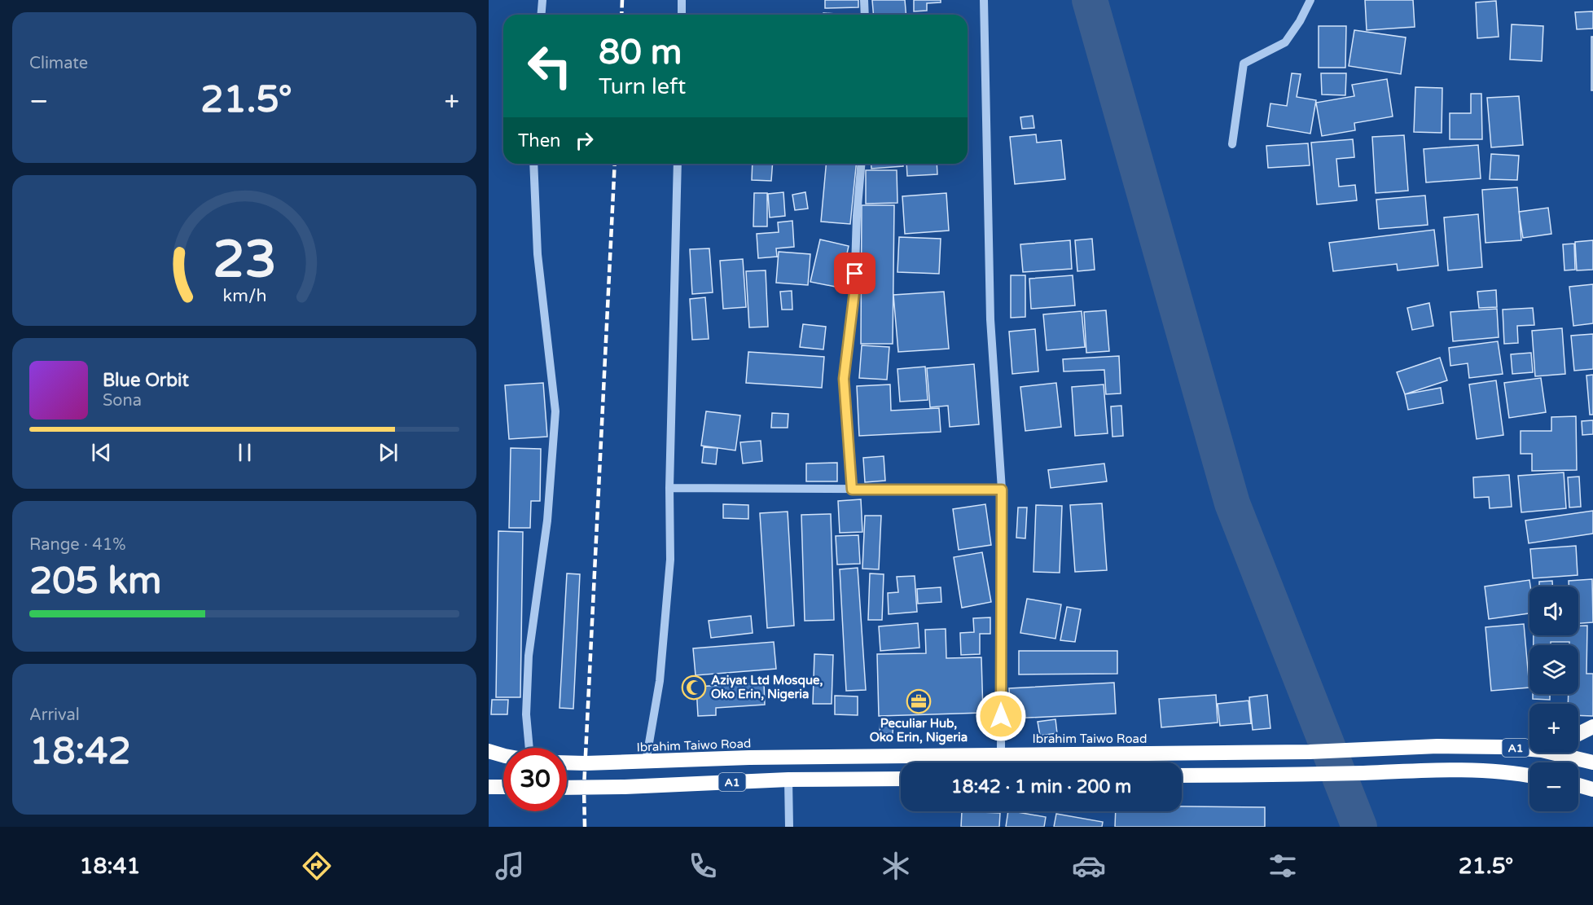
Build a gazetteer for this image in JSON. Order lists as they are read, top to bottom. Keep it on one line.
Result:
{"streets":{"highway":["Ibrahim Taiwo Road","A1"]},"places":{"mosque":["Aziyat Ltd Mosque, Oko Erin, Nigeria"],"office":["Peculiar Hub, Oko Erin, Nigeria"]},"page":{"tile":["Climate",["Range · 41%","205 km"],["Arrival","18:42"]],"turn":["80 m","Turn left"],"heat":["−","21.5°","+"],"then":"Then","song":["Blue Orbit","Sona"],"map_buttons":["+","−"],"limit":"30","trip":"18:42 · 1 min · 200 m","tabs":["18:41","21.5°"],"gauge":["23","km/h"]}}
